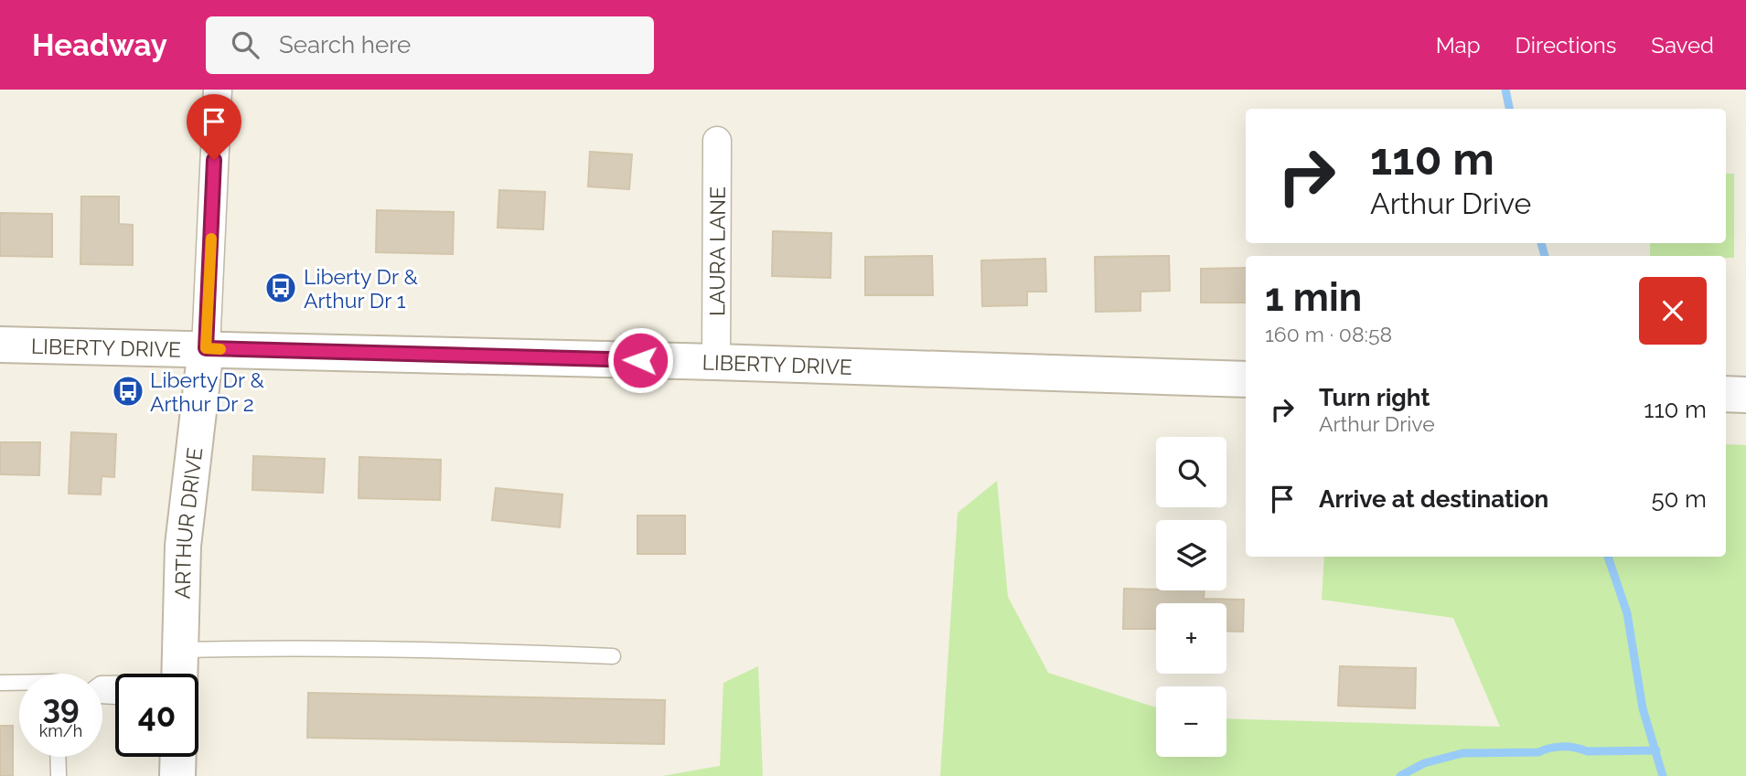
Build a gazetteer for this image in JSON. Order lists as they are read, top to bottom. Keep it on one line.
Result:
{"streets":{"street":["LAURA LANE","LIBERTY DRIVE","ARTHUR DRIVE"]},"crossings":[["LAURA LANE","LIBERTY DRIVE"],["LIBERTY DRIVE","ARTHUR DRIVE"]],"places":{"bus stop":["Liberty Dr & Arthur Dr 1","Liberty Dr & Arthur Dr 2"]},"page":{"header":"Headway","search":"Search here","nav":["Map","Directions","Saved"],"turn":["110 m","Arthur Drive"],"heading":["1 min","160 m · 08:58"],"list":[{"name":"Turn right","note":"Arthur Drive","value":"110 m"},{"name":"Arrive at destination","value":"50 m"}],"map_buttons":["+","−"],"speed":"39 km/h","limit":"40"}}
